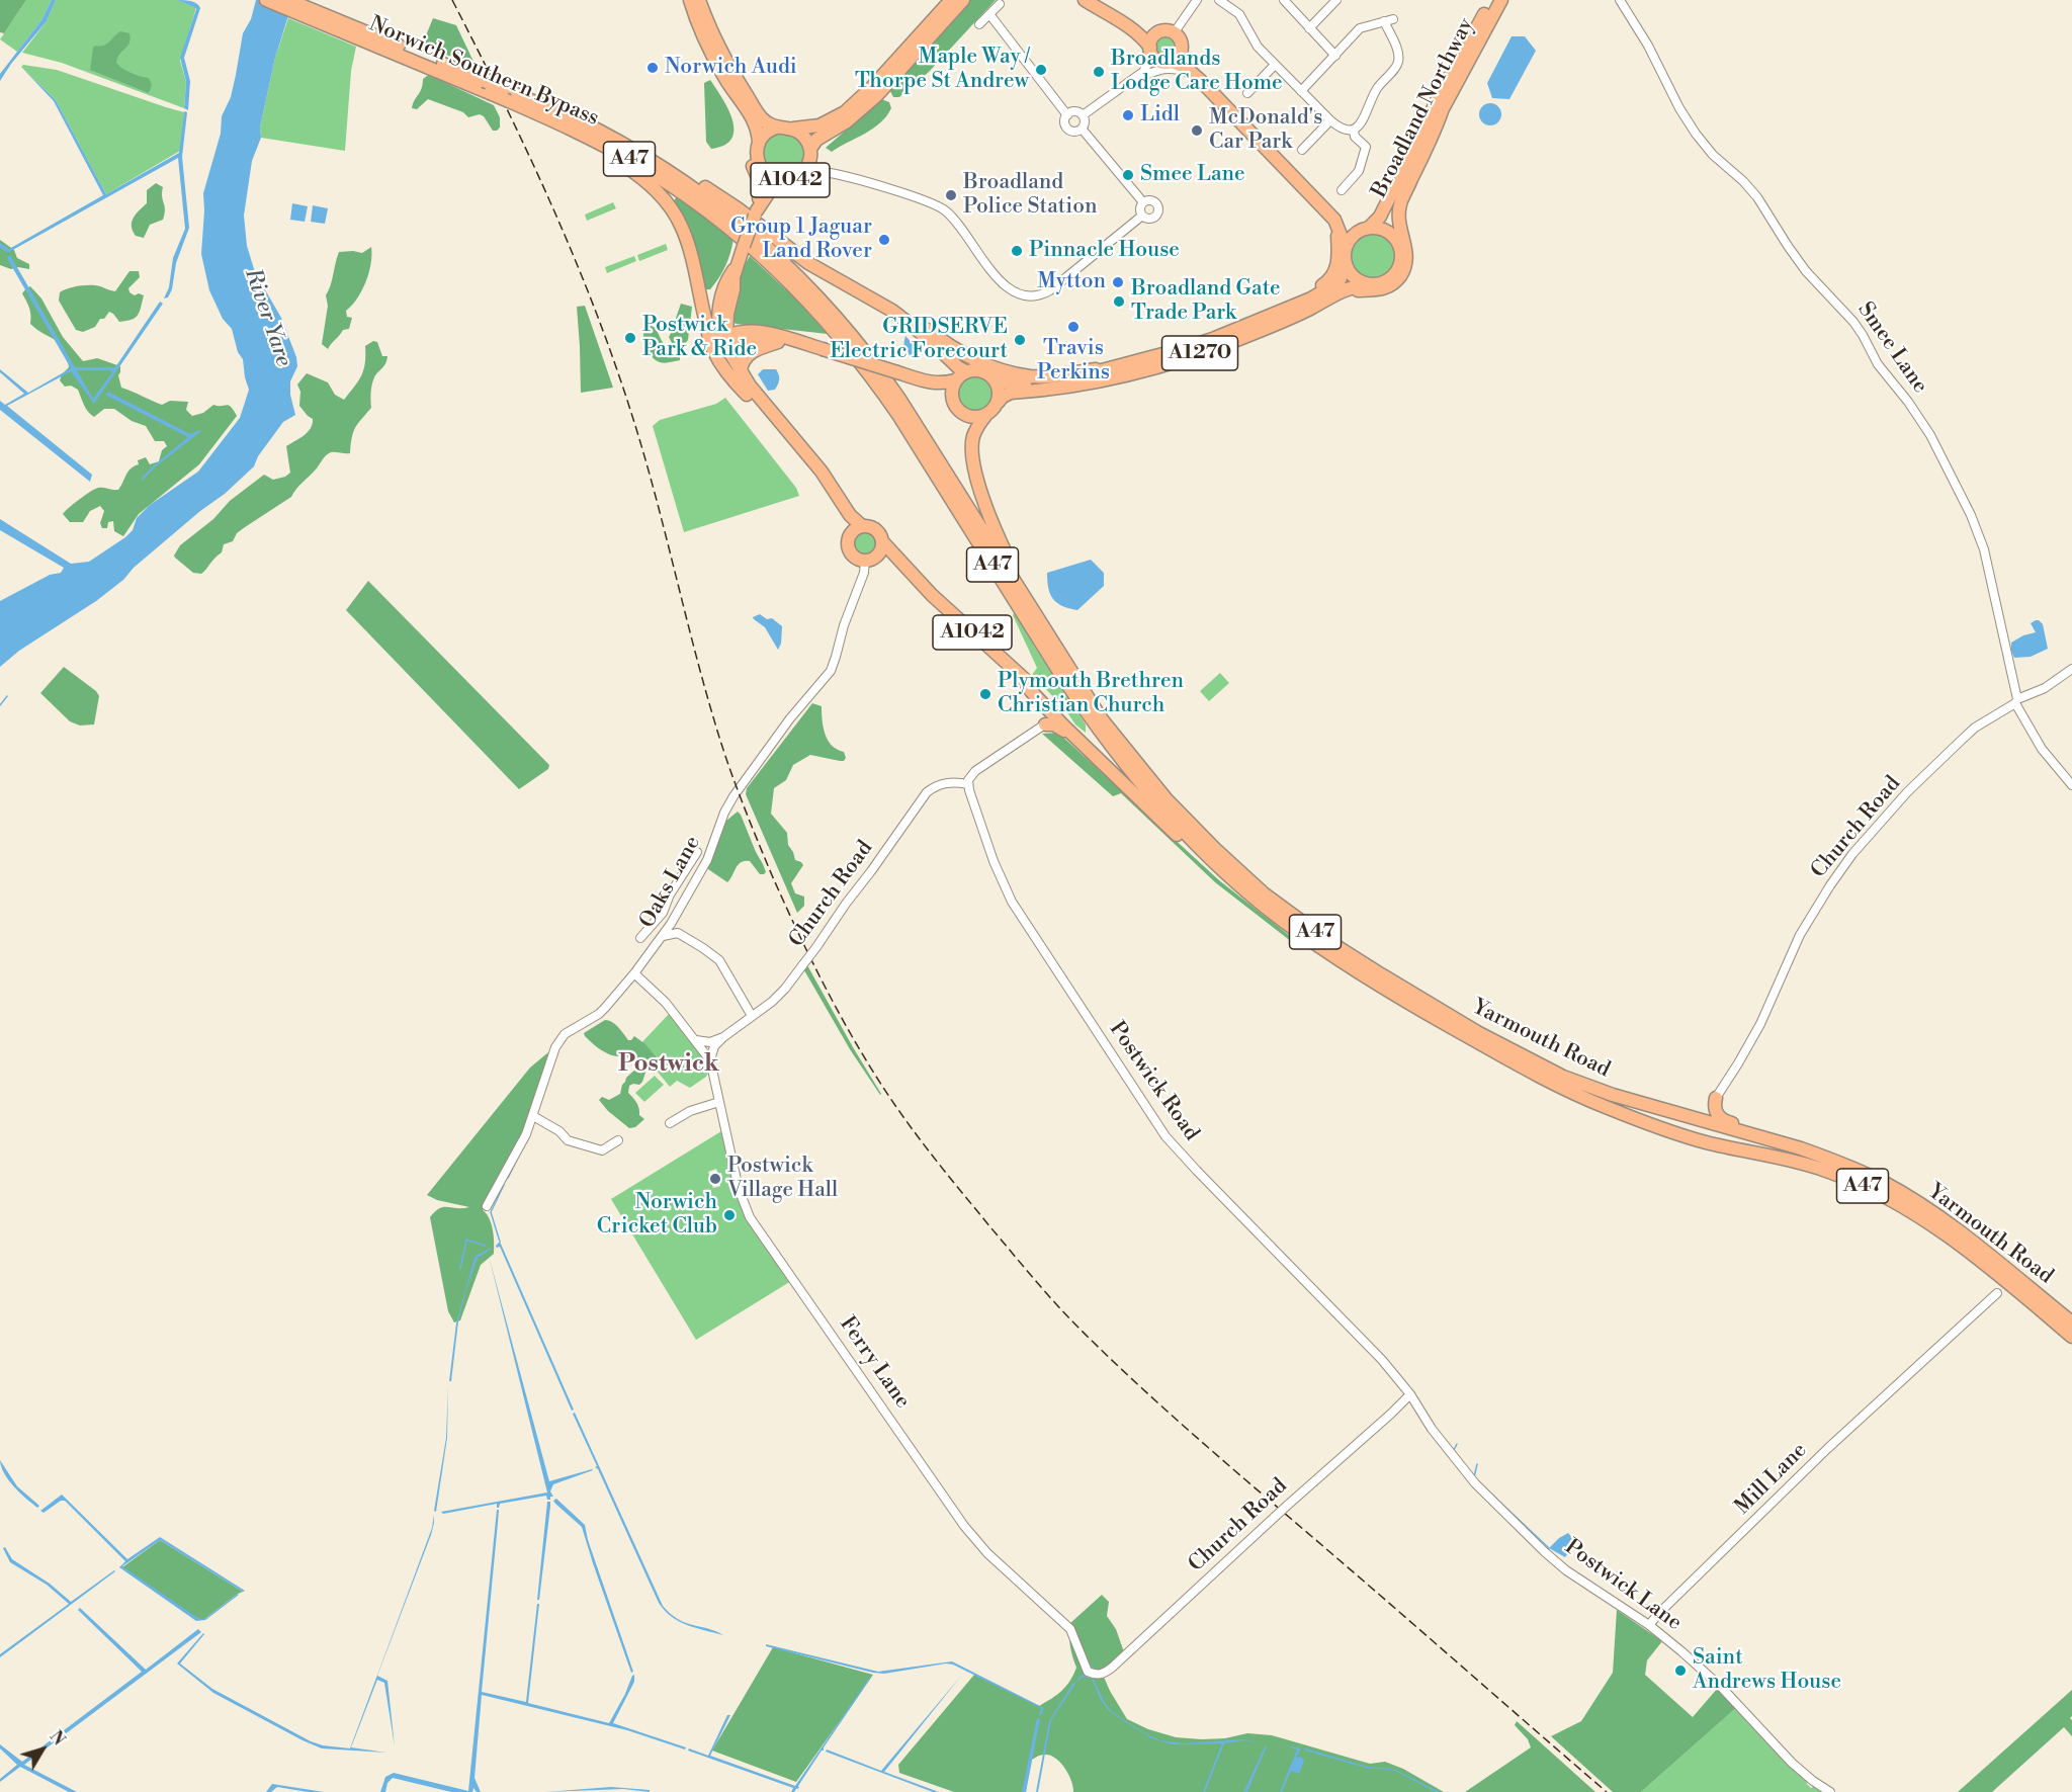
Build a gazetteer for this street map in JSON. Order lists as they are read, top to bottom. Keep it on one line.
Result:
{"streets":{"highway":["Norwich Southern Bypass","Broadland Northway","A47","A1042","A1270","Yarmouth Road"],"street":["Smee Lane","Church Road","Oaks Lane","Postwick Road","Ferry Lane","Mill Lane","Postwick Lane"]},"crossings":[["Norwich Southern Bypass","A47"],["Norwich Southern Bypass","Yarmouth Road"],["Broadland Northway","A1270"],["A47","A1042"],["A47","A1270"],["A47","Church Road"],["A47","Yarmouth Road"],["A1042","Oaks Lane"],["Smee Lane","Church Road"],["Church Road","Postwick Road"],["Church Road","Ferry Lane"],["Church Road","Postwick Lane"],["Postwick Road","Postwick Lane"],["Mill Lane","Postwick Lane"]],"districts":["Postwick"],"water":["River Yare"],"places":["Norwich Audi","Maple Way / Thorpe St Andrew","Broadlands Lodge Care Home","Lidl","McDonald's Car Park","Smee Lane","Broadland Police Station","Group 1 Jaguar Land Rover","Pinnacle House","Mytton","Broadland Gate Trade Park","Travis Perkins","Postwick Park & Ride","GRIDSERVE Electric Forecourt","Plymouth Brethren Christian Church","Postwick Village Hall","Norwich Cricket Club","Saint Andrews House"],"north":"top right"}
